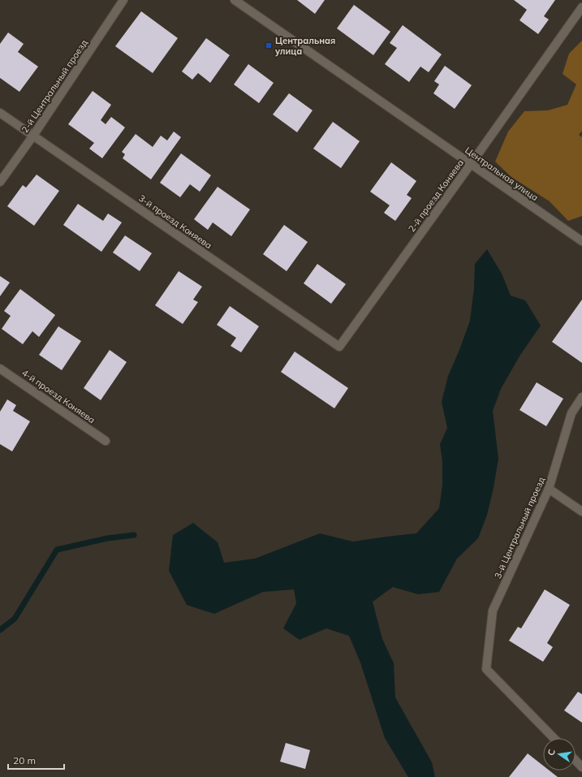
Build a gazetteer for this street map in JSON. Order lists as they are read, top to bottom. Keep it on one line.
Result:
{"streets":{"street":["2-й Центральный проезд","Центральная улица","2-й проезд Коняева","3-й проезд Коняева","4-й проезд Коняева","3-й Центральный проезд"]},"crossings":[["2-й Центральный проезд","3-й проезд Коняева"],["Центральная улица","2-й проезд Коняева"],["2-й проезд Коняева","3-й проезд Коняева"]],"places":{"transit":["Центральная улица"]},"scale_bar":"20 m","north":"left"}
